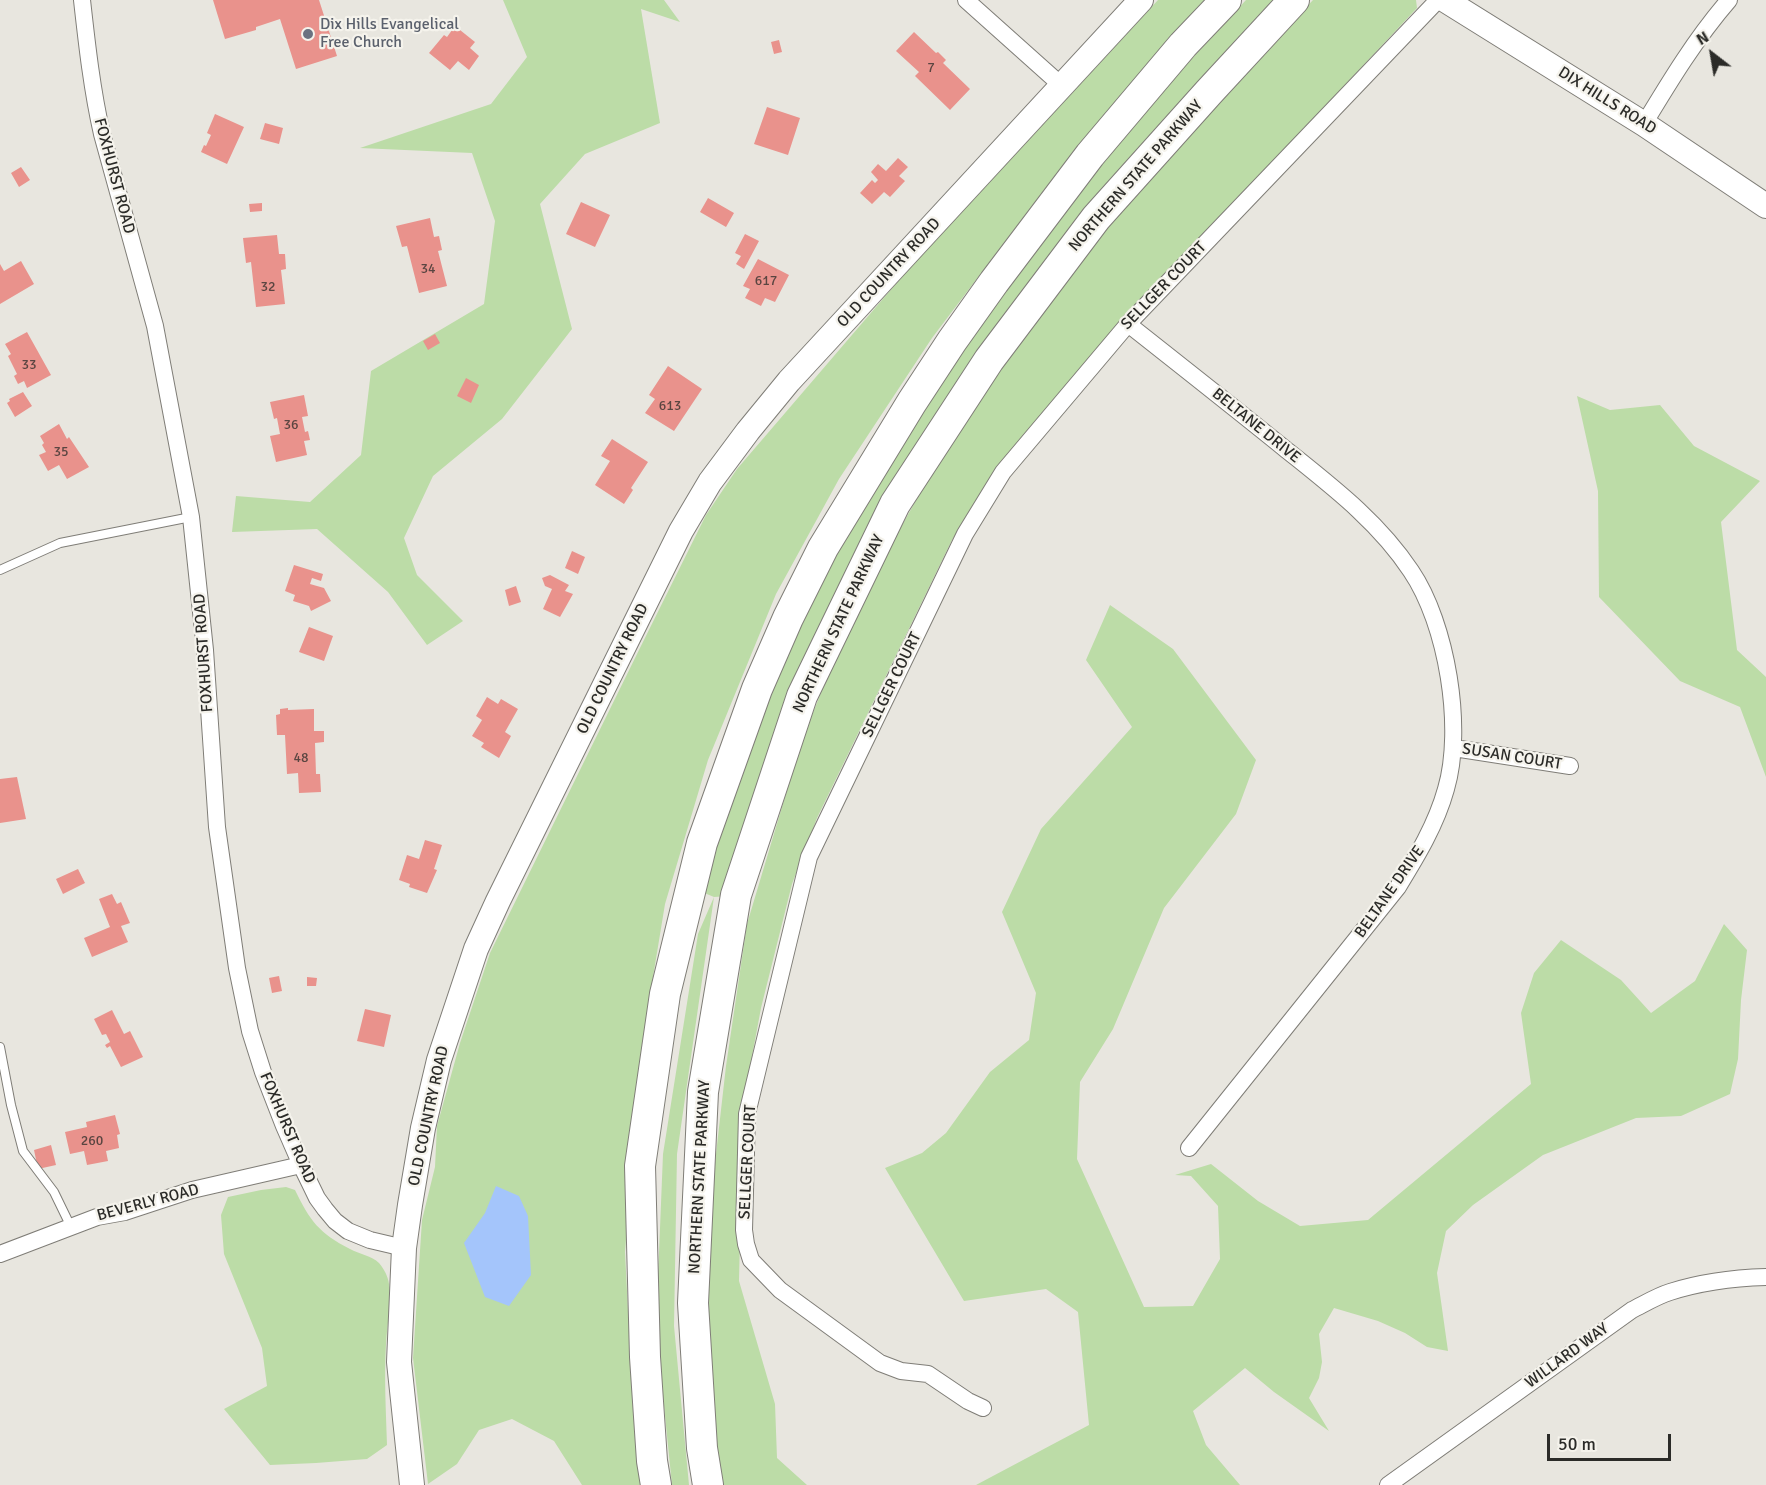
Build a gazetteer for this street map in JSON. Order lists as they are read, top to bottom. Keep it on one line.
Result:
{"streets":{"highway":["NORTHERN STATE PARKWAY"],"main road":["DIX HILLS ROAD","OLD COUNTRY ROAD"],"street":["FOXHURST ROAD","SELLGER COURT","BELTANE DRIVE","SUSAN COURT","BEVERLY ROAD","WILLARD WAY"]},"crossings":[["FOXHURST ROAD","OLD COUNTRY ROAD"],["FOXHURST ROAD","BEVERLY ROAD"],["SELLGER COURT","BELTANE DRIVE"],["BELTANE DRIVE","SUSAN COURT"]],"places":["Dix Hills Evangelical Free Church"],"house_numbers":["7","34","617","32","33","613","36","35","48","260"],"scale_bar":"50 m","north":"top left"}
